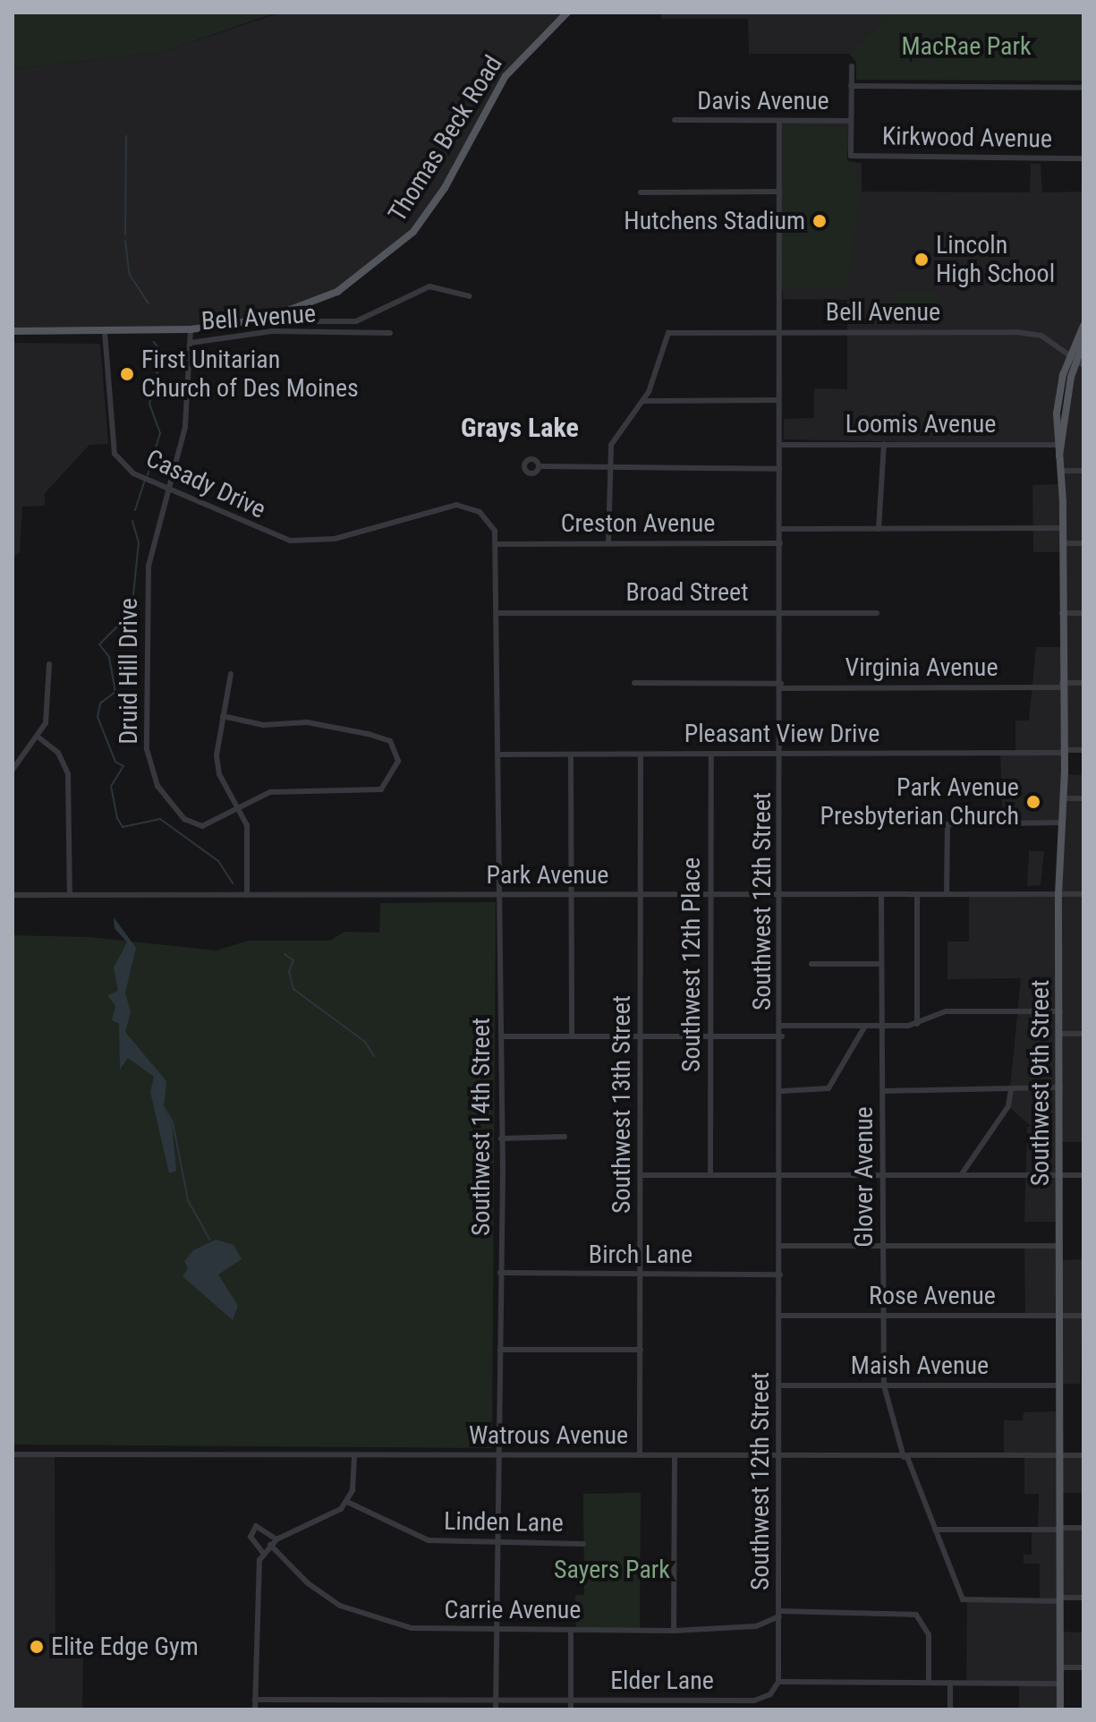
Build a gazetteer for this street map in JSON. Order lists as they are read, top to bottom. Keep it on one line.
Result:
{"streets":{"main road":["Thomas Beck Road","Bell Avenue","Southwest 9th Street"],"street":["Davis Avenue","Kirkwood Avenue","Loomis Avenue","Casady Drive","Creston Avenue","Broad Street","Virginia Avenue","Druid Hill Drive","Pleasant View Drive","Park Avenue","Southwest 12th Street","Southwest 12th Place","Southwest 13th Street","Southwest 14th Street","Glover Avenue","Birch Lane","Rose Avenue","Maish Avenue","Watrous Avenue","Linden Lane","Carrie Avenue","Elder Lane"]},"crossings":[["Davis Avenue","Kirkwood Avenue"],["Davis Avenue","Southwest 12th Street"],["Thomas Beck Road","Bell Avenue"],["Bell Avenue","Casady Drive"],["Bell Avenue","Druid Hill Drive"],["Bell Avenue","Southwest 12th Street"],["Bell Avenue","Southwest 9th Street"],["Loomis Avenue","Southwest 12th Street"],["Loomis Avenue","Southwest 9th Street"],["Casady Drive","Creston Avenue"],["Casady Drive","Druid Hill Drive"],["Casady Drive","Southwest 14th Street"],["Creston Avenue","Southwest 12th Street"],["Creston Avenue","Southwest 14th Street"],["Broad Street","Southwest 12th Street"],["Broad Street","Southwest 14th Street"],["Virginia Avenue","Southwest 12th Street"],["Virginia Avenue","Southwest 9th Street"],["Pleasant View Drive","Southwest 12th Street"],["Pleasant View Drive","Southwest 12th Place"],["Pleasant View Drive","Southwest 9th Street"],["Pleasant View Drive","Southwest 13th Street"],["Pleasant View Drive","Southwest 14th Street"],["Park Avenue","Southwest 12th Street"],["Park Avenue","Southwest 12th Place"],["Park Avenue","Southwest 9th Street"],["Park Avenue","Southwest 13th Street"],["Park Avenue","Southwest 14th Street"],["Park Avenue","Glover Avenue"],["Southwest 12th Street","Birch Lane"],["Southwest 12th Street","Rose Avenue"],["Southwest 12th Street","Maish Avenue"],["Southwest 12th Street","Watrous Avenue"],["Southwest 12th Street","Carrie Avenue"],["Southwest 12th Street","Elder Lane"],["Southwest 9th Street","Glover Avenue"],["Southwest 9th Street","Rose Avenue"],["Southwest 9th Street","Maish Avenue"],["Southwest 9th Street","Watrous Avenue"],["Southwest 13th Street","Birch Lane"],["Southwest 13th Street","Watrous Avenue"],["Southwest 14th Street","Birch Lane"],["Southwest 14th Street","Watrous Avenue"],["Southwest 14th Street","Linden Lane"],["Southwest 14th Street","Carrie Avenue"],["Southwest 14th Street","Elder Lane"],["Glover Avenue","Rose Avenue"],["Glover Avenue","Maish Avenue"],["Glover Avenue","Watrous Avenue"]],"districts":["Grays Lake"],"parks":["MacRae Park","Sayers Park"],"places":["Hutchens Stadium","Lincoln High School","First Unitarian Church of Des Moines","Park Avenue Presbyterian Church","Elite Edge Gym"]}
